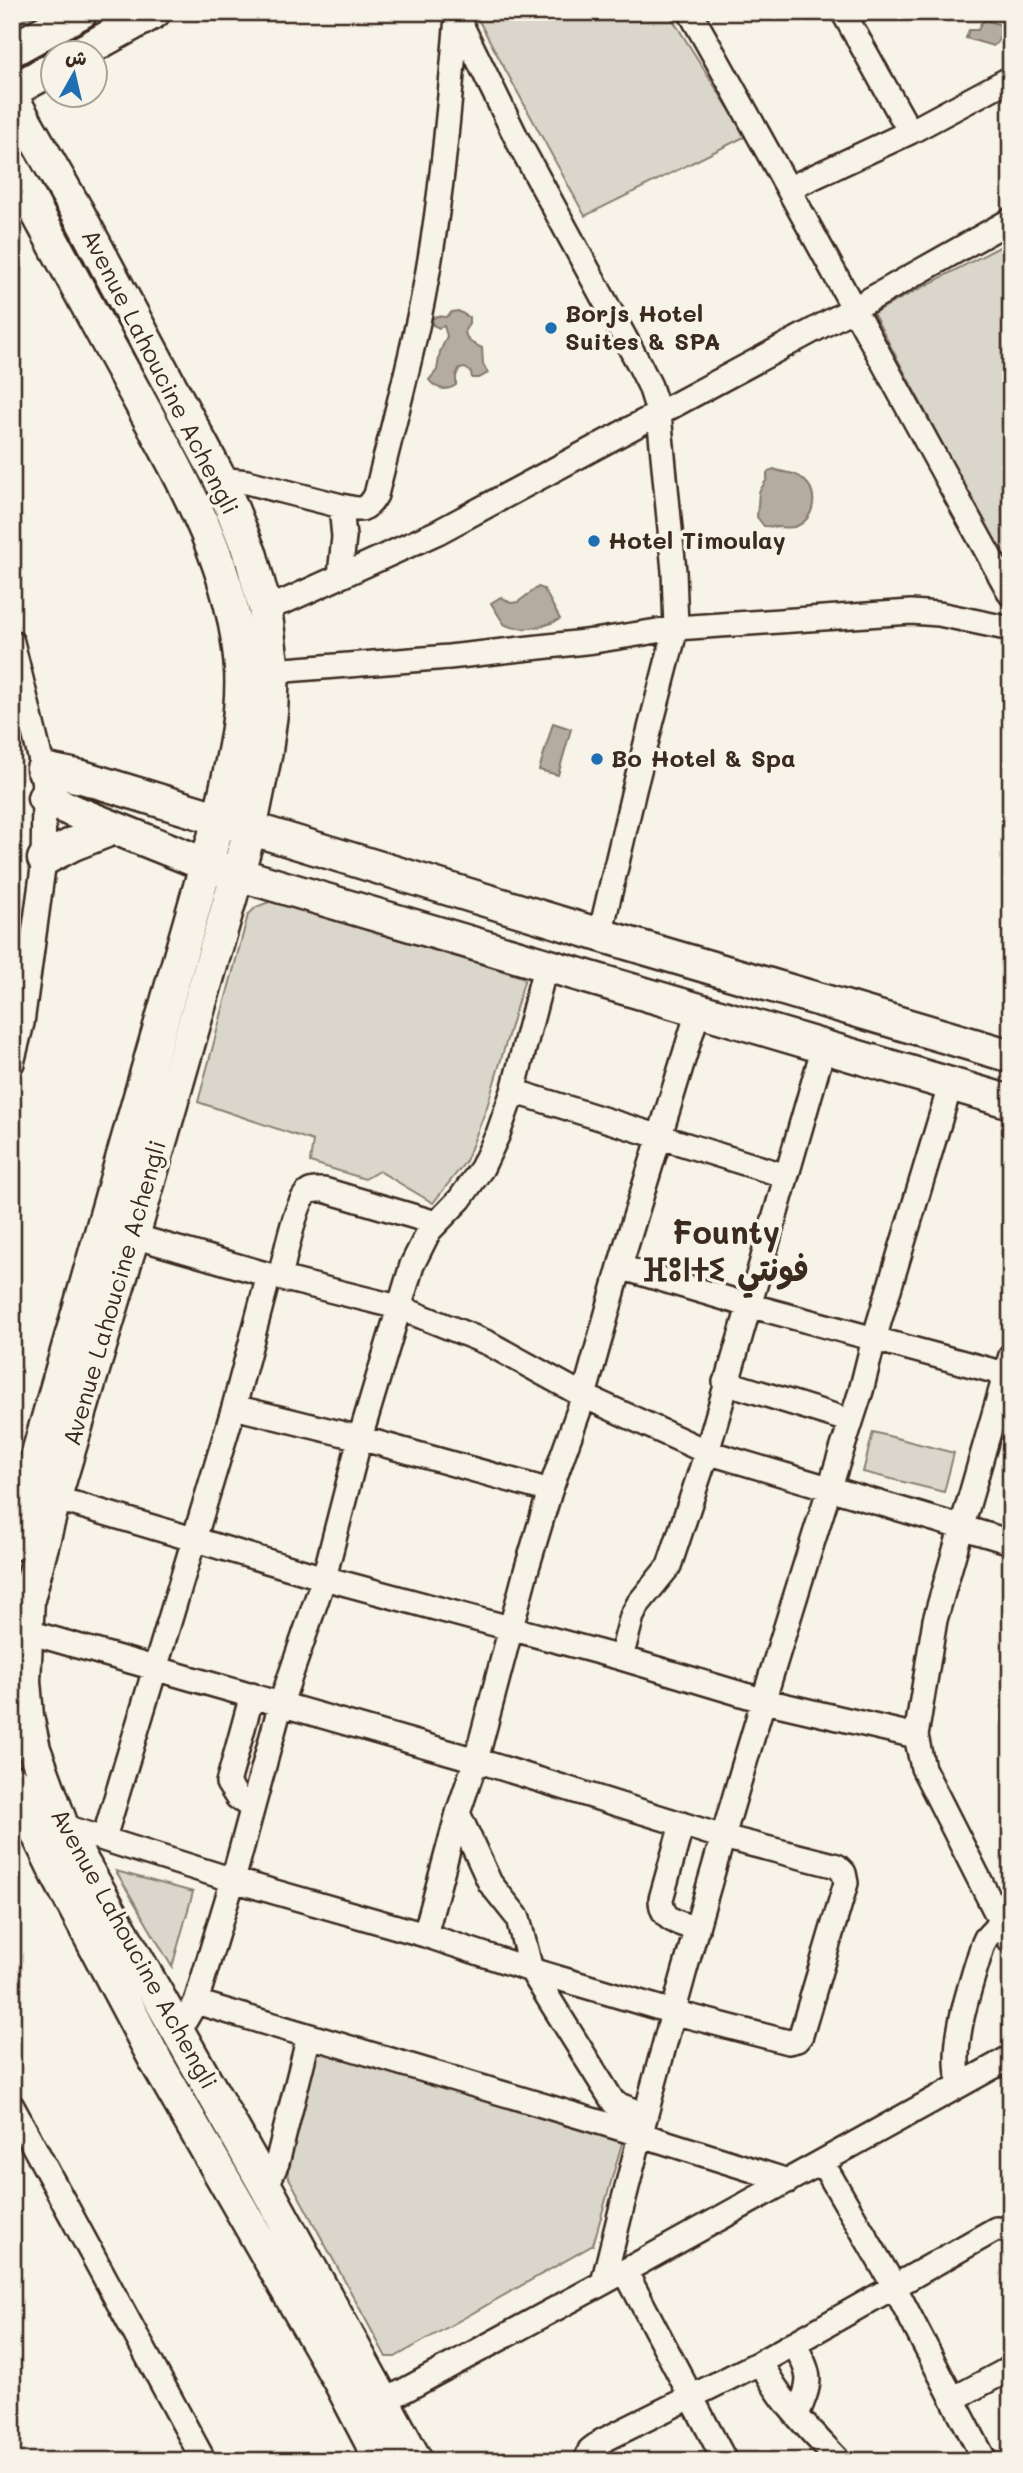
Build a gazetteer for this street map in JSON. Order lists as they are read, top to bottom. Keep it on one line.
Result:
{"streets":{"street":["Avenue Lahoucine Achengli"]},"districts":["Founty ⴼⵓⵏⵜⵉ فونتي"],"places":["Borjs Hotel Suites & SPA","Hotel Timoulay","Bo Hotel & Spa"],"north":"top"}
